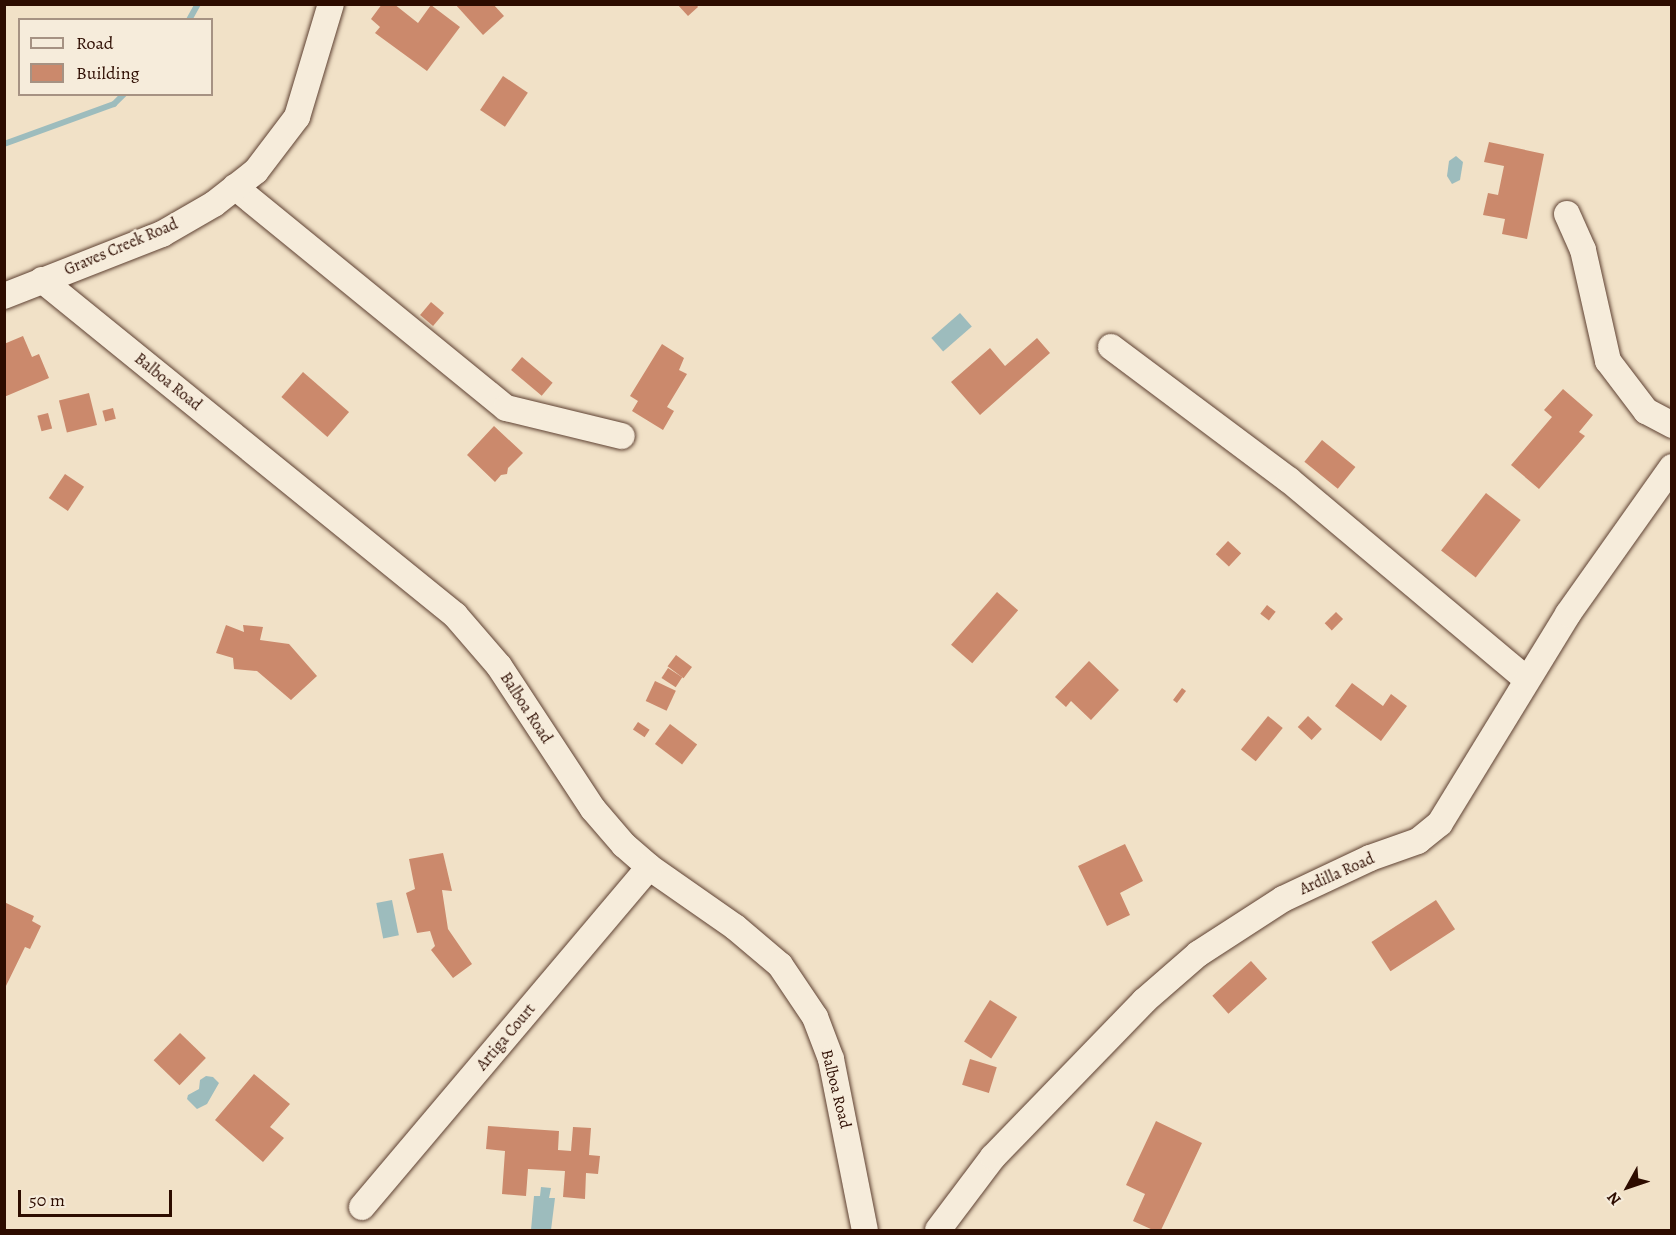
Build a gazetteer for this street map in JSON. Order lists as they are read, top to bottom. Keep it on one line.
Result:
{"streets":{"street":["Graves Creek Road","Balboa Road","Ardilla Road","Artiga Court"]},"crossings":[["Graves Creek Road","Balboa Road"],["Balboa Road","Artiga Court"]],"legend":["Road","Building"],"scale_bar":"50 m","north":"bottom left"}
